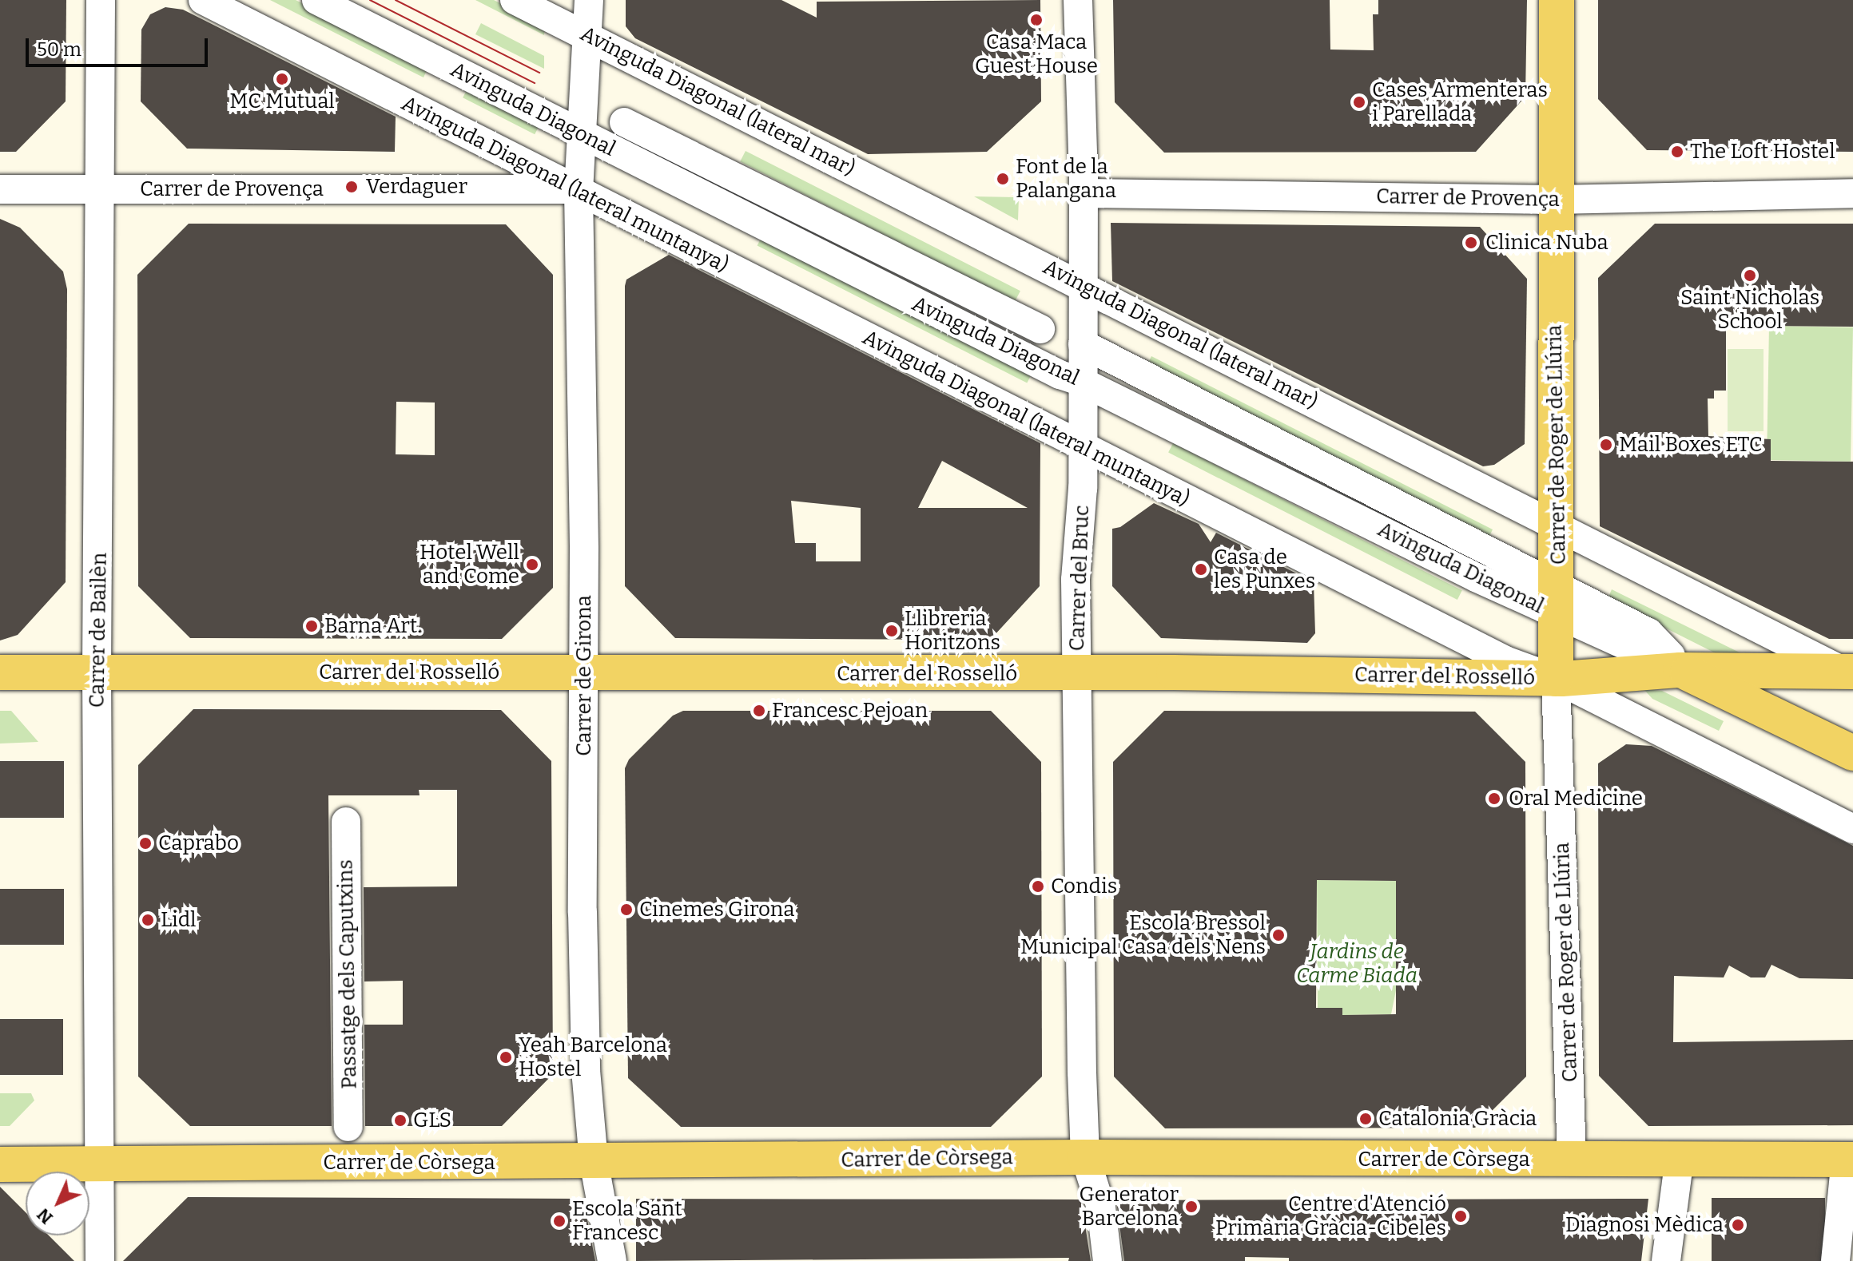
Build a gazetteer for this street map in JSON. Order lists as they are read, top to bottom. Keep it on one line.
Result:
{"streets":{"main road":["Avinguda Diagonal","Carrer de Roger de Llúria","Carrer del Rosselló","Carrer de Còrsega"],"street":["Avinguda Diagonal (lateral mar)","Avinguda Diagonal (lateral muntanya)","Carrer de Provença","Carrer del Bruc","Carrer de Bailèn","Carrer de Girona","Passatge dels Caputxins"]},"crossings":[["Avinguda Diagonal (lateral mar)","Carrer de Roger de Llúria"],["Avinguda Diagonal (lateral mar)","Carrer del Bruc"],["Avinguda Diagonal (lateral mar)","Carrer del Rosselló"],["Avinguda Diagonal (lateral mar)","Carrer de Girona"],["Avinguda Diagonal","Carrer de Roger de Llúria"],["Avinguda Diagonal","Carrer del Bruc"],["Avinguda Diagonal","Carrer del Rosselló"],["Avinguda Diagonal","Carrer de Girona"],["Avinguda Diagonal (lateral muntanya)","Carrer de Provença"],["Avinguda Diagonal (lateral muntanya)","Carrer de Roger de Llúria"],["Avinguda Diagonal (lateral muntanya)","Carrer del Bruc"],["Avinguda Diagonal (lateral muntanya)","Carrer del Rosselló"],["Avinguda Diagonal (lateral muntanya)","Carrer de Girona"],["Carrer de Provença","Carrer de Roger de Llúria"],["Carrer de Provença","Carrer del Bruc"],["Carrer de Provença","Carrer de Bailèn"],["Carrer de Provença","Carrer de Girona"],["Carrer de Roger de Llúria","Carrer del Rosselló"],["Carrer de Roger de Llúria","Carrer de Còrsega"],["Carrer del Bruc","Carrer del Rosselló"],["Carrer del Bruc","Carrer de Còrsega"],["Carrer de Bailèn","Carrer del Rosselló"],["Carrer de Bailèn","Carrer de Còrsega"],["Carrer del Rosselló","Carrer de Girona"],["Carrer de Girona","Carrer de Còrsega"]],"parks":["Jardins de Carme Biada"],"places":["Casa Maca Guest House","MC Mutual","Cases Armenteras i Parellada","The Loft Hostel","Font de la Palangana","Verdaguer","Clinica Nuba","Saint Nicholas School","Mail Boxes ETC","Hotel Well and Come","Casa de les Punxes","Barna Art.","Llibreria Horitzons","Francesc Pejoan","Oral Medicine","Caprabo","Condis","Cinemes Girona","Lidl","Escola Bressol Municipal Casa dels Nens","Yeah Barcelona Hostel","Catalonia Gràcia","GLS","Generator Barcelona","Centre d'Atenció Primària Gràcia-Cibeles","Escola Sant Francesc","Diagnosi Mèdica"],"scale_bar":"50 m","north":"bottom left"}
